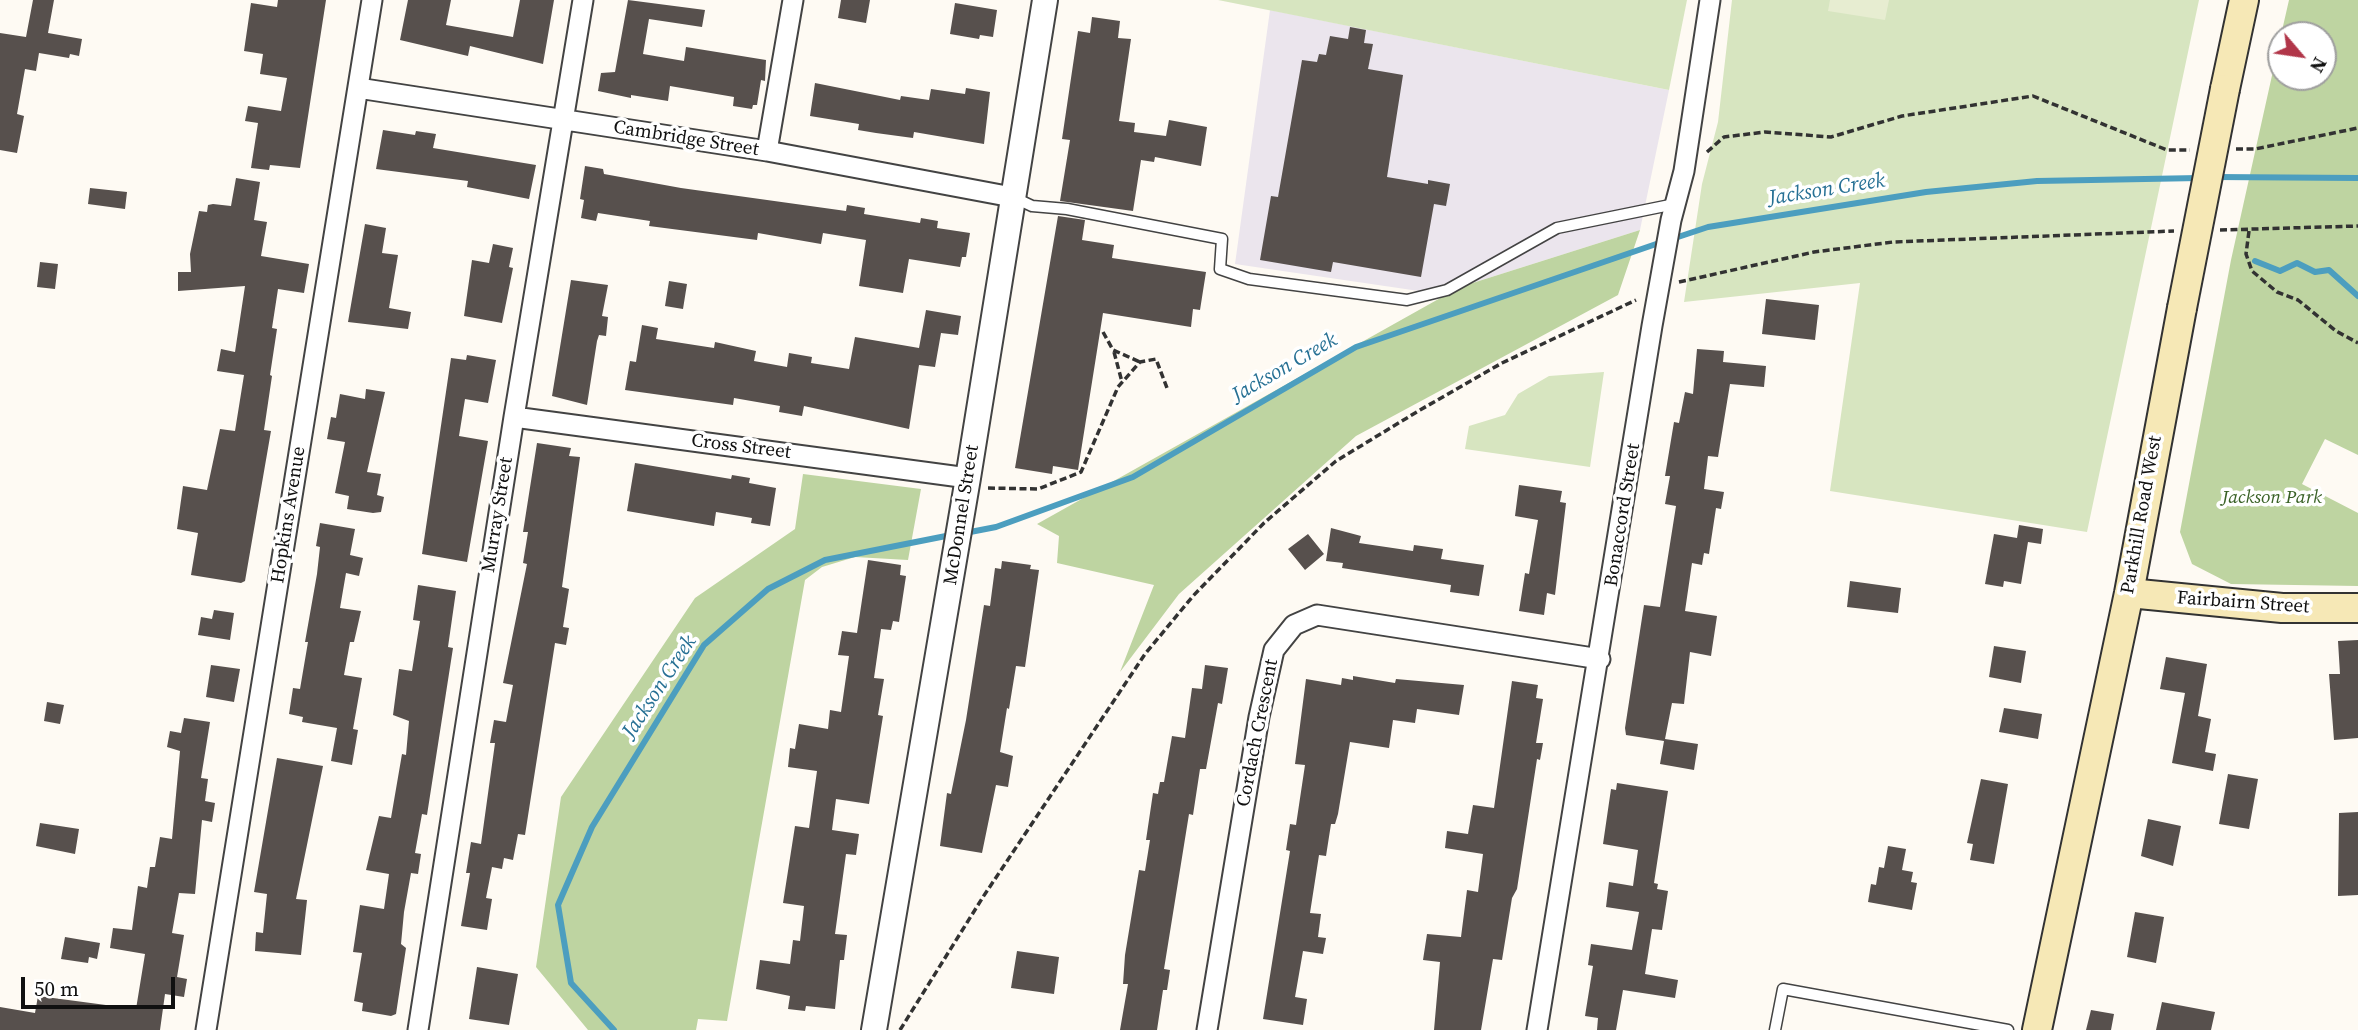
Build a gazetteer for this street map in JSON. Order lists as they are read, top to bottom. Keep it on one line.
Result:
{"streets":{"main road":["Parkhill Road West","Fairbairn Street"],"street":["Cambridge Street","Cross Street","Hopkins Avenue","Murray Street","McDonnel Street","Bonaccord Street","Cordach Crescent"]},"crossings":[["Cambridge Street","Hopkins Avenue"],["Cambridge Street","Murray Street"],["Cambridge Street","McDonnel Street"],["Cross Street","Murray Street"],["Cross Street","McDonnel Street"],["Bonaccord Street","Cordach Crescent"],["Parkhill Road West","Fairbairn Street"]],"water":["Jackson Creek"],"parks":["Jackson Park"],"scale_bar":"50 m","north":"bottom right"}
